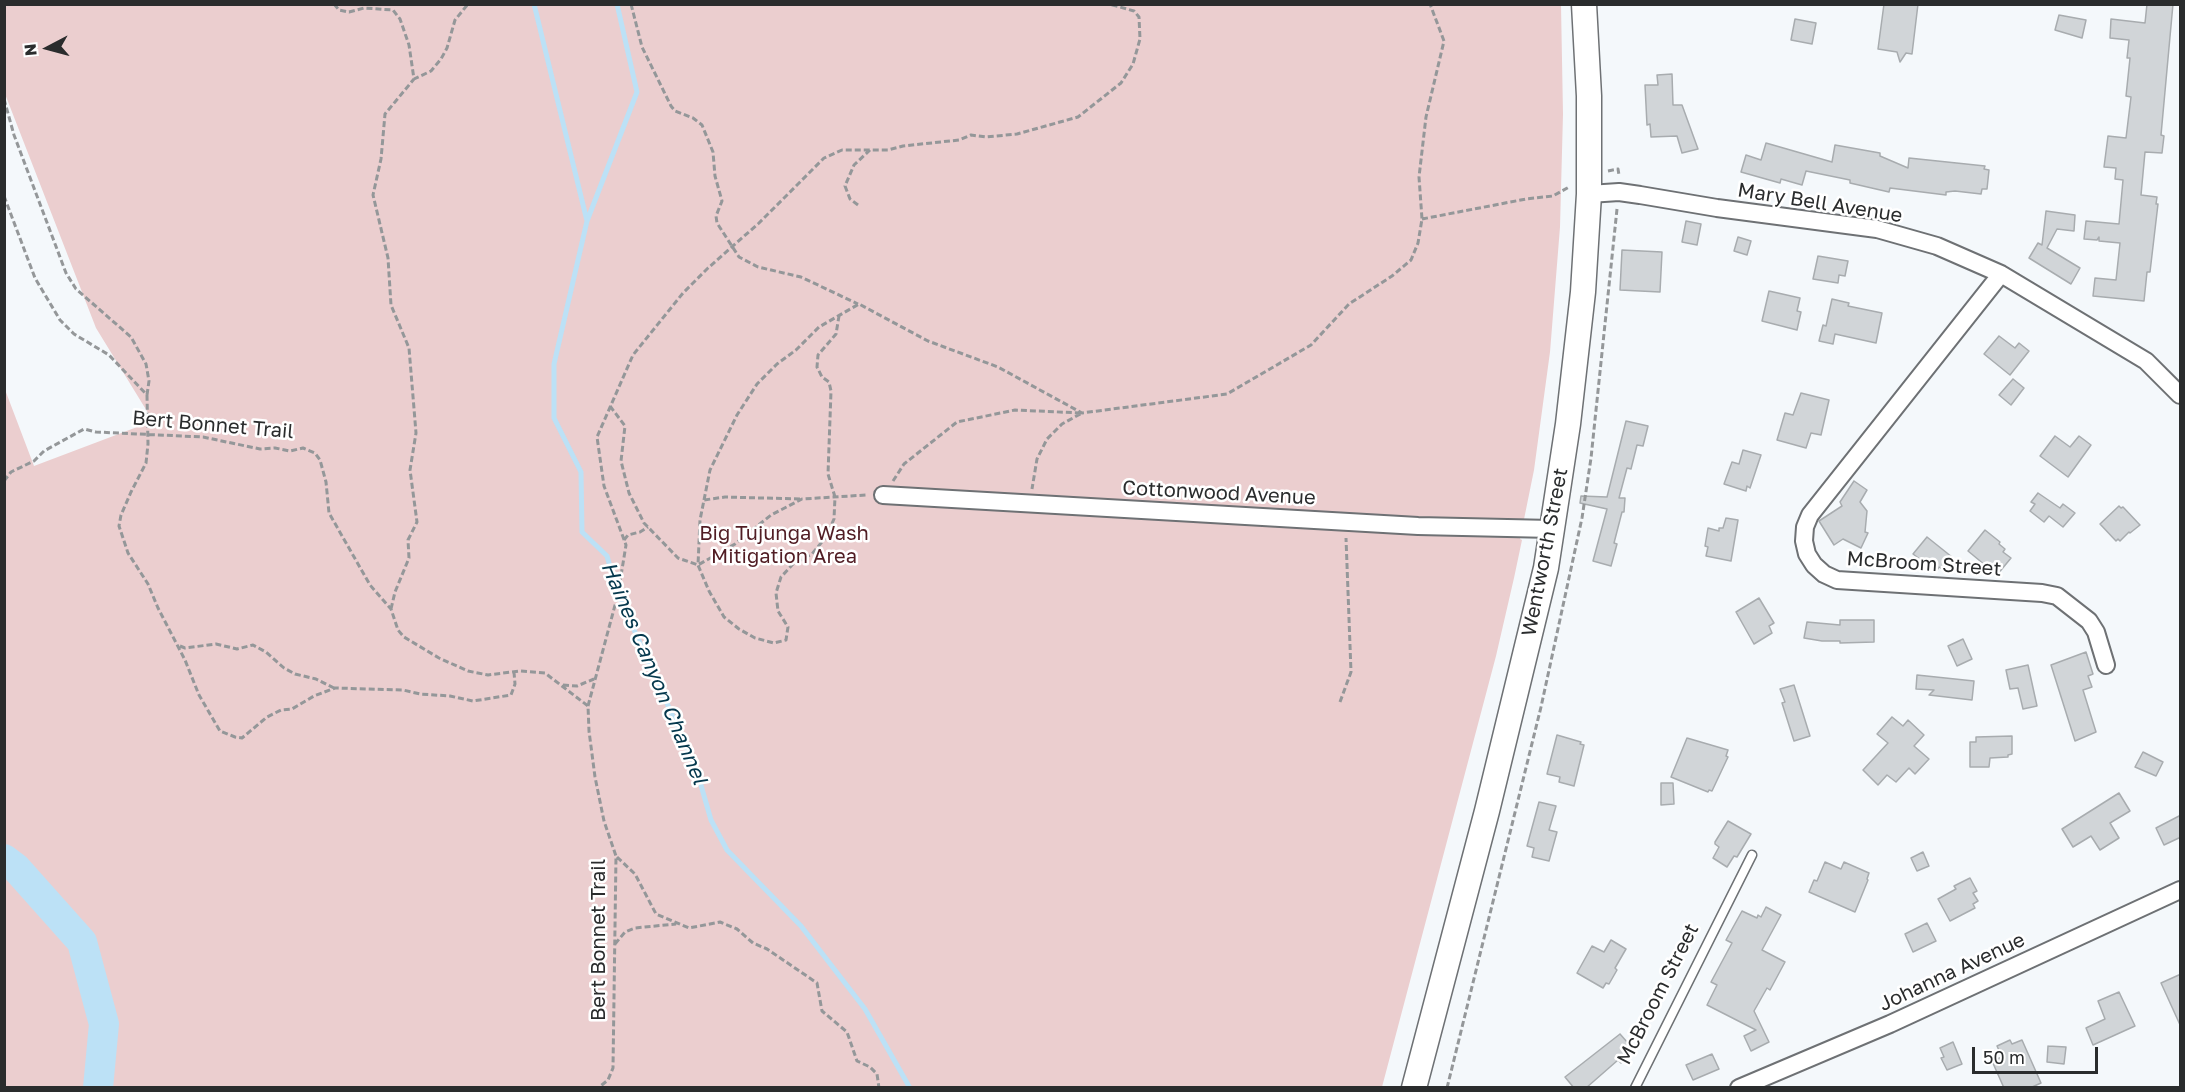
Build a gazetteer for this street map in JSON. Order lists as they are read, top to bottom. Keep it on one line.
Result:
{"streets":{"main road":["Wentworth Street"],"street":["Mary Bell Avenue","Cottonwood Avenue","McBroom Street","Johanna Avenue"],"path":["Bert Bonnet Trail"]},"crossings":[["Mary Bell Avenue","Wentworth Street"],["Mary Bell Avenue","McBroom Street"],["Cottonwood Avenue","Wentworth Street"]],"water":["Haines Canyon Channel"],"parks":["Big Tujunga Wash Mitigation Area"],"scale_bar":"50 m","north":"left"}
